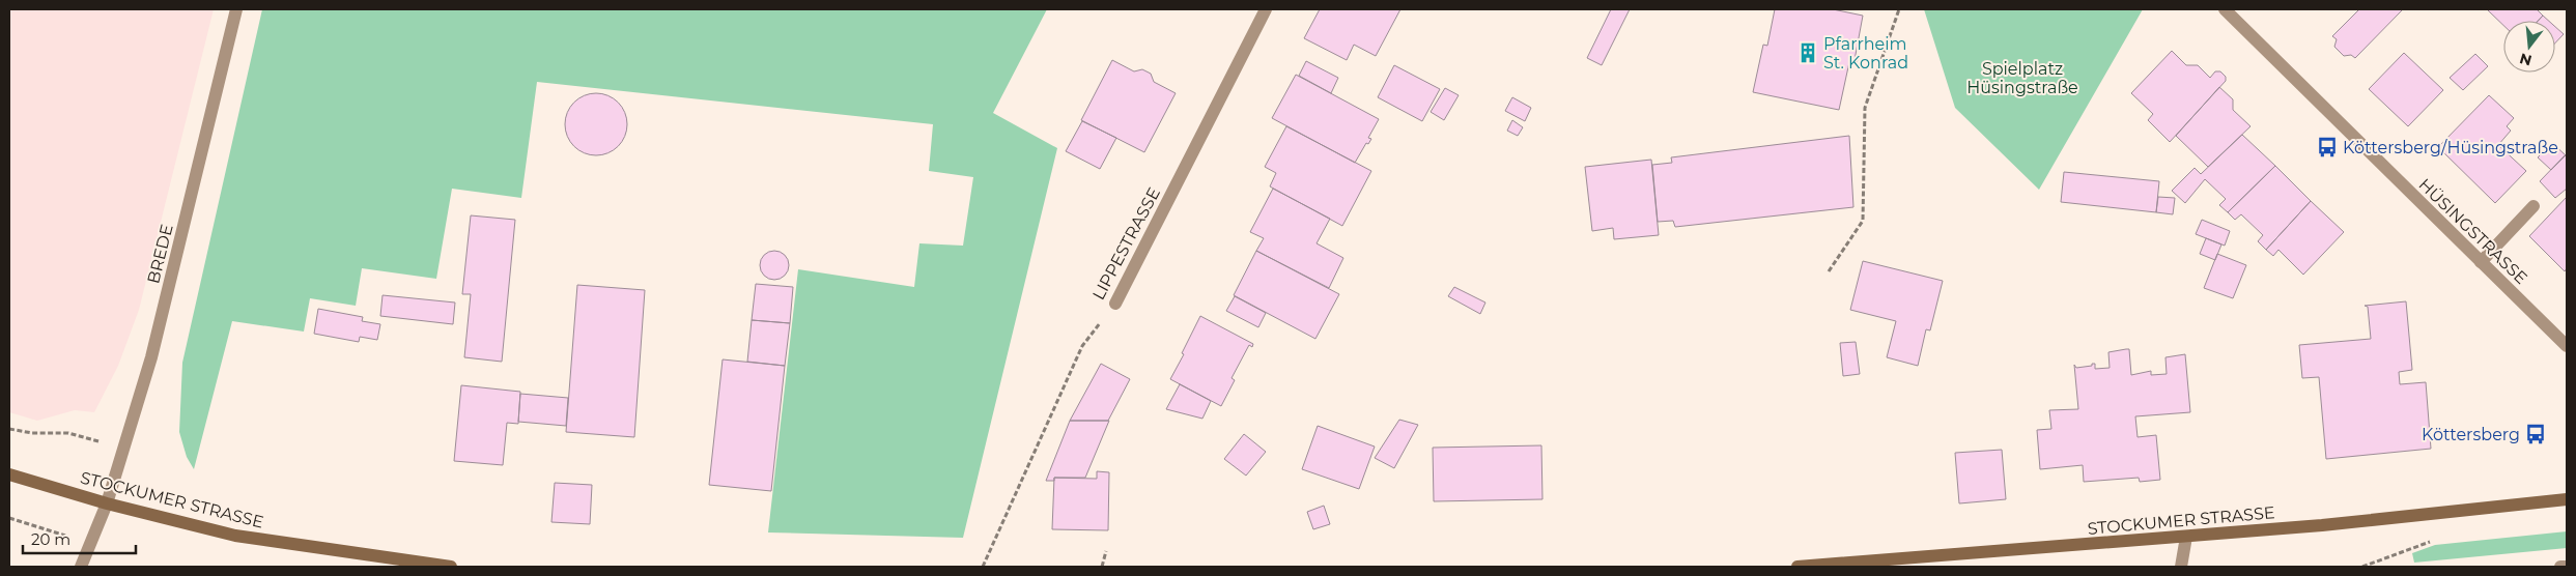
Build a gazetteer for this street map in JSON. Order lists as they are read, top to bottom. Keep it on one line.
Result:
{"streets":{"main road":["STOCKUMER STRASSE"],"street":["HÜSINGSTRASSE","LIPPESTRASSE","BREDE"]},"crossings":[["BREDE","STOCKUMER STRASSE"]],"parks":["Spielplatz Hüsingstraße"],"places":{"building":["Pfarrheim St. Konrad"],"bus stop":["Köttersberg/Hüsingstraße","Köttersberg"]},"scale_bar":"20 m","north":"bottom"}
